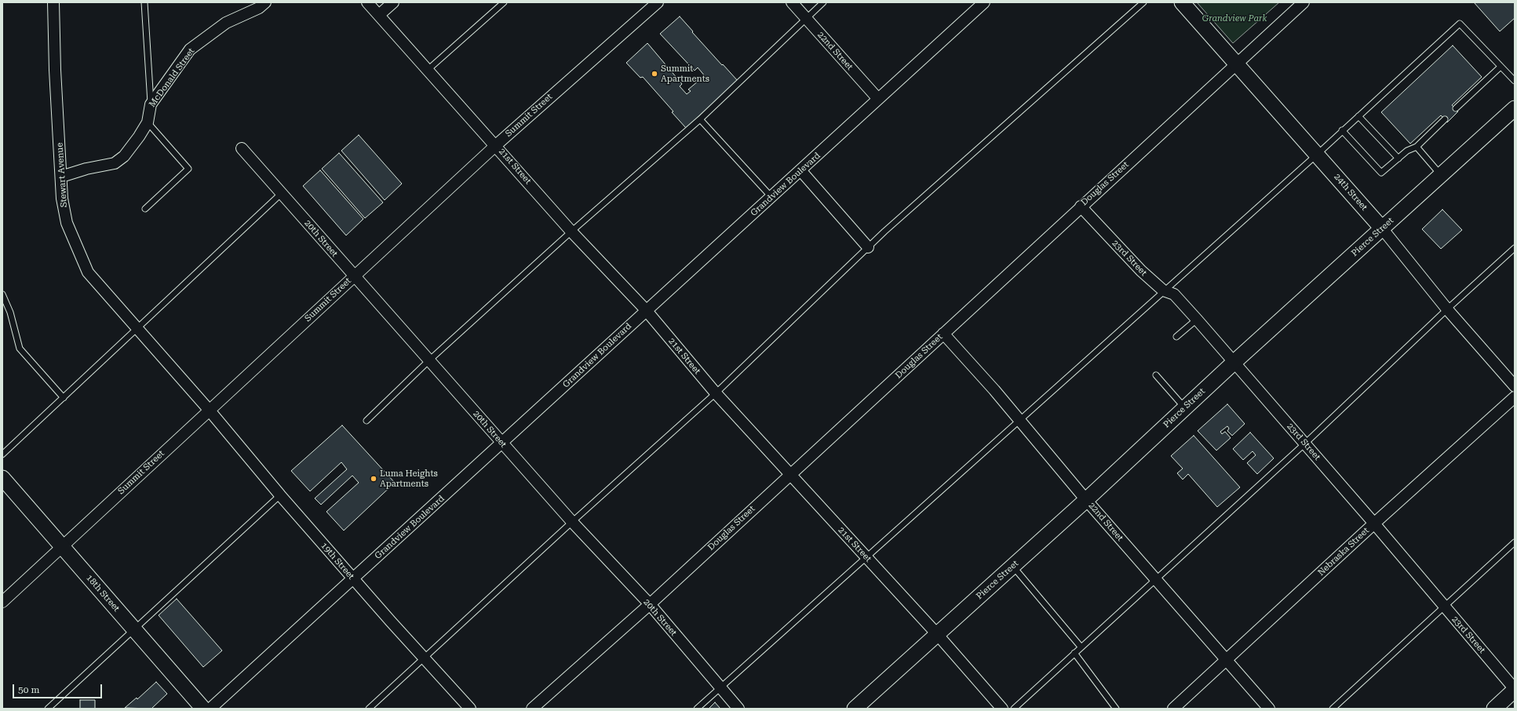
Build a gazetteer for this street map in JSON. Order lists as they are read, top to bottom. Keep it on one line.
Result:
{"streets":{"main road":["24th Street","Pierce Street","18th Street"],"street":["22nd Street","McDonald Street","Summit Street","21st Street","Stewart Avenue","Douglas Street","Grandview Boulevard","20th Street","23rd Street","Nebraska Street","19th Street"]},"crossings":[["22nd Street","Douglas Street"],["22nd Street","Grandview Boulevard"],["22nd Street","Pierce Street"],["22nd Street","Nebraska Street"],["McDonald Street","Stewart Avenue"],["Summit Street","21st Street"],["Summit Street","Stewart Avenue"],["Summit Street","20th Street"],["Summit Street","19th Street"],["Summit Street","18th Street"],["21st Street","Douglas Street"],["21st Street","Grandview Boulevard"],["21st Street","Pierce Street"],["Stewart Avenue","19th Street"],["Douglas Street","24th Street"],["Douglas Street","20th Street"],["Douglas Street","23rd Street"],["Grandview Boulevard","20th Street"],["Grandview Boulevard","19th Street"],["24th Street","Pierce Street"],["Pierce Street","23rd Street"],["23rd Street","Nebraska Street"]],"parks":["Grandview Park"],"places":["Summit Apartments","Luma Heights Apartments"],"scale_bar":"50 m"}
